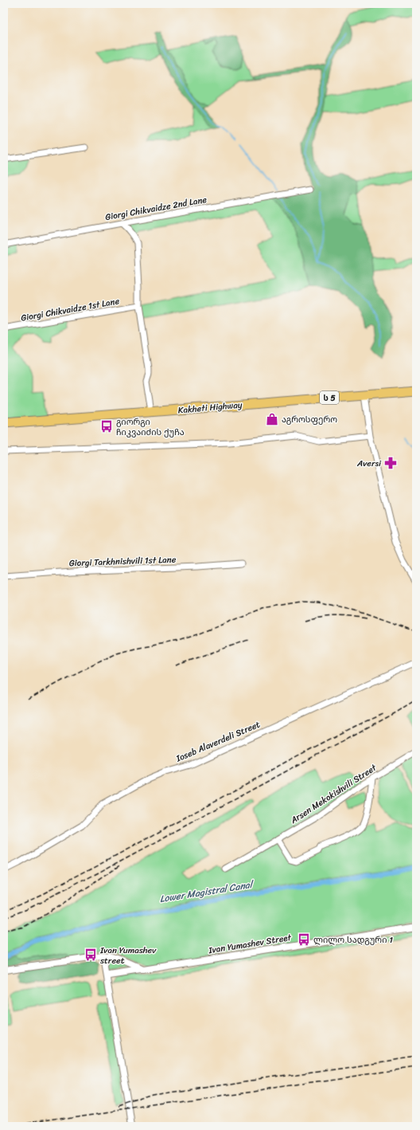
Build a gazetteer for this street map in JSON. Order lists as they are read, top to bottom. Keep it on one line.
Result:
{"streets":{"highway":["ს 5","Kakheti Highway"],"street":["Giorgi Chikvaidze 2nd Lane","Giorgi Chikvaidze 1st Lane","Giorgi Tarkhnishvili 1st Lane","Ioseb Alaverdeli Street","Arsen Mekokishvili Street","Ivan Yumashev Street"]},"water":["Lower Magistral Canal"],"places":{"shop":["აგროსფერო"],"bus stop":["გიორგი ჩიკვაიძის ქუჩა","ლილო სადგური 1","Ivan Yumashev street"],"pharmacy":["Aversi"]}}
